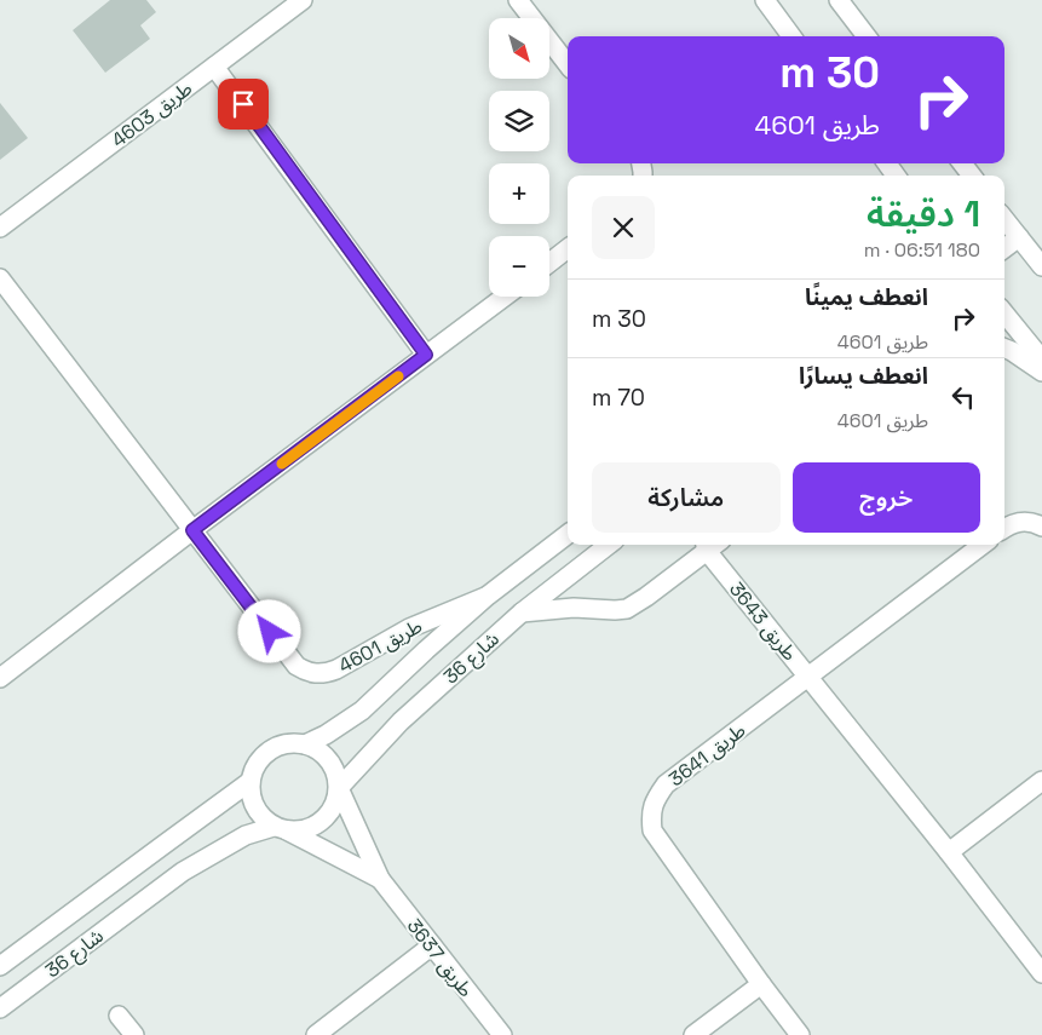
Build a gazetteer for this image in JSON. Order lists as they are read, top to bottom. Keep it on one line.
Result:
{"streets":{"street":["طريق 4603","طريق 3643","طريق 4601","شارع 36","طريق 3641","طريق 3637"]},"crossings":[["طريق 3643","شارع 36"],["طريق 3643","طريق 3641"],["طريق 4601","شارع 36"],["شارع 36","طريق 3637"]],"north":"bottom right","page":{"map_buttons":["+","−"],"turn":["30 m","طريق 4601"],"heading":["1 دقيقة","180 m · 06:51"],"list":[{"name":"انعطف يمينًا","note":"طريق 4601","value":"30 m"},{"name":"انعطف يسارًا","note":"طريق 4601","value":"70 m"}],"buttons":["خروج","مشاركة"]}}
